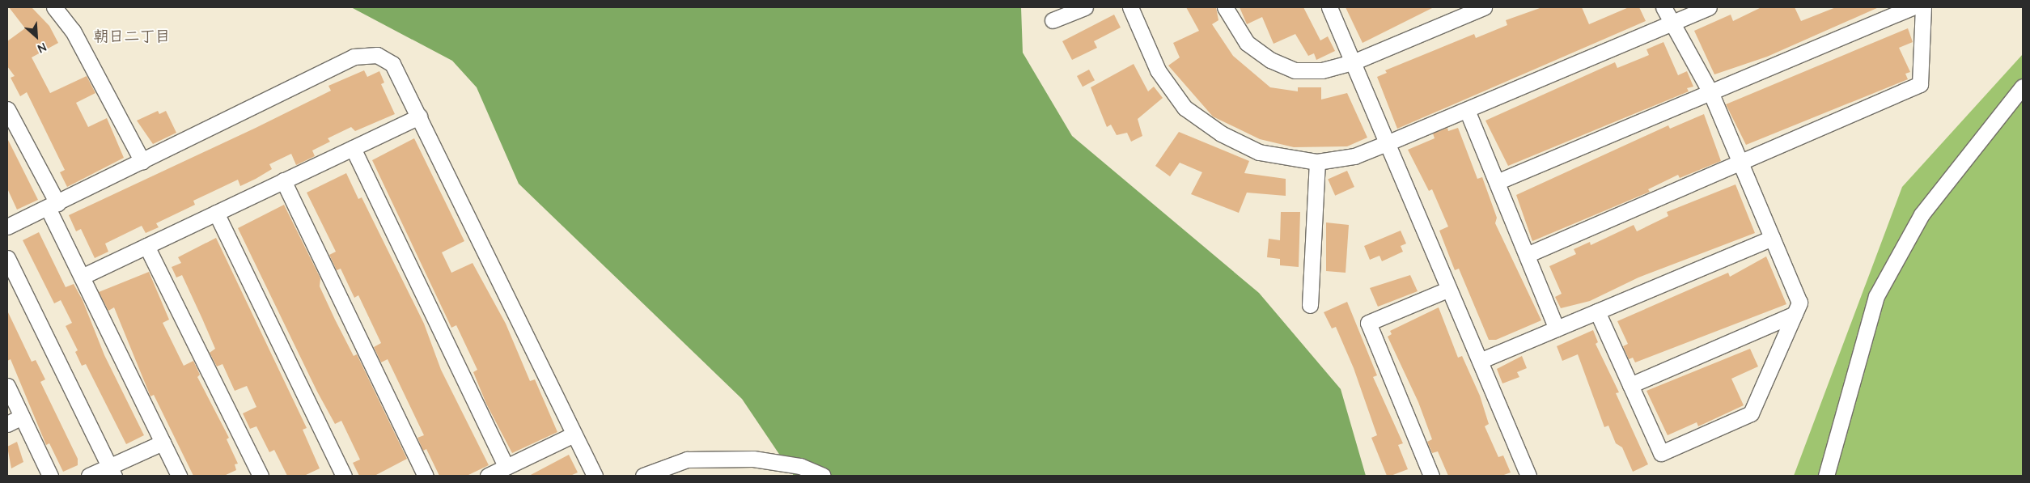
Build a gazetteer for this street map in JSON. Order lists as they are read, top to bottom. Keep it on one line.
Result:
{"districts":["朝日二丁目"],"north":"bottom right"}
